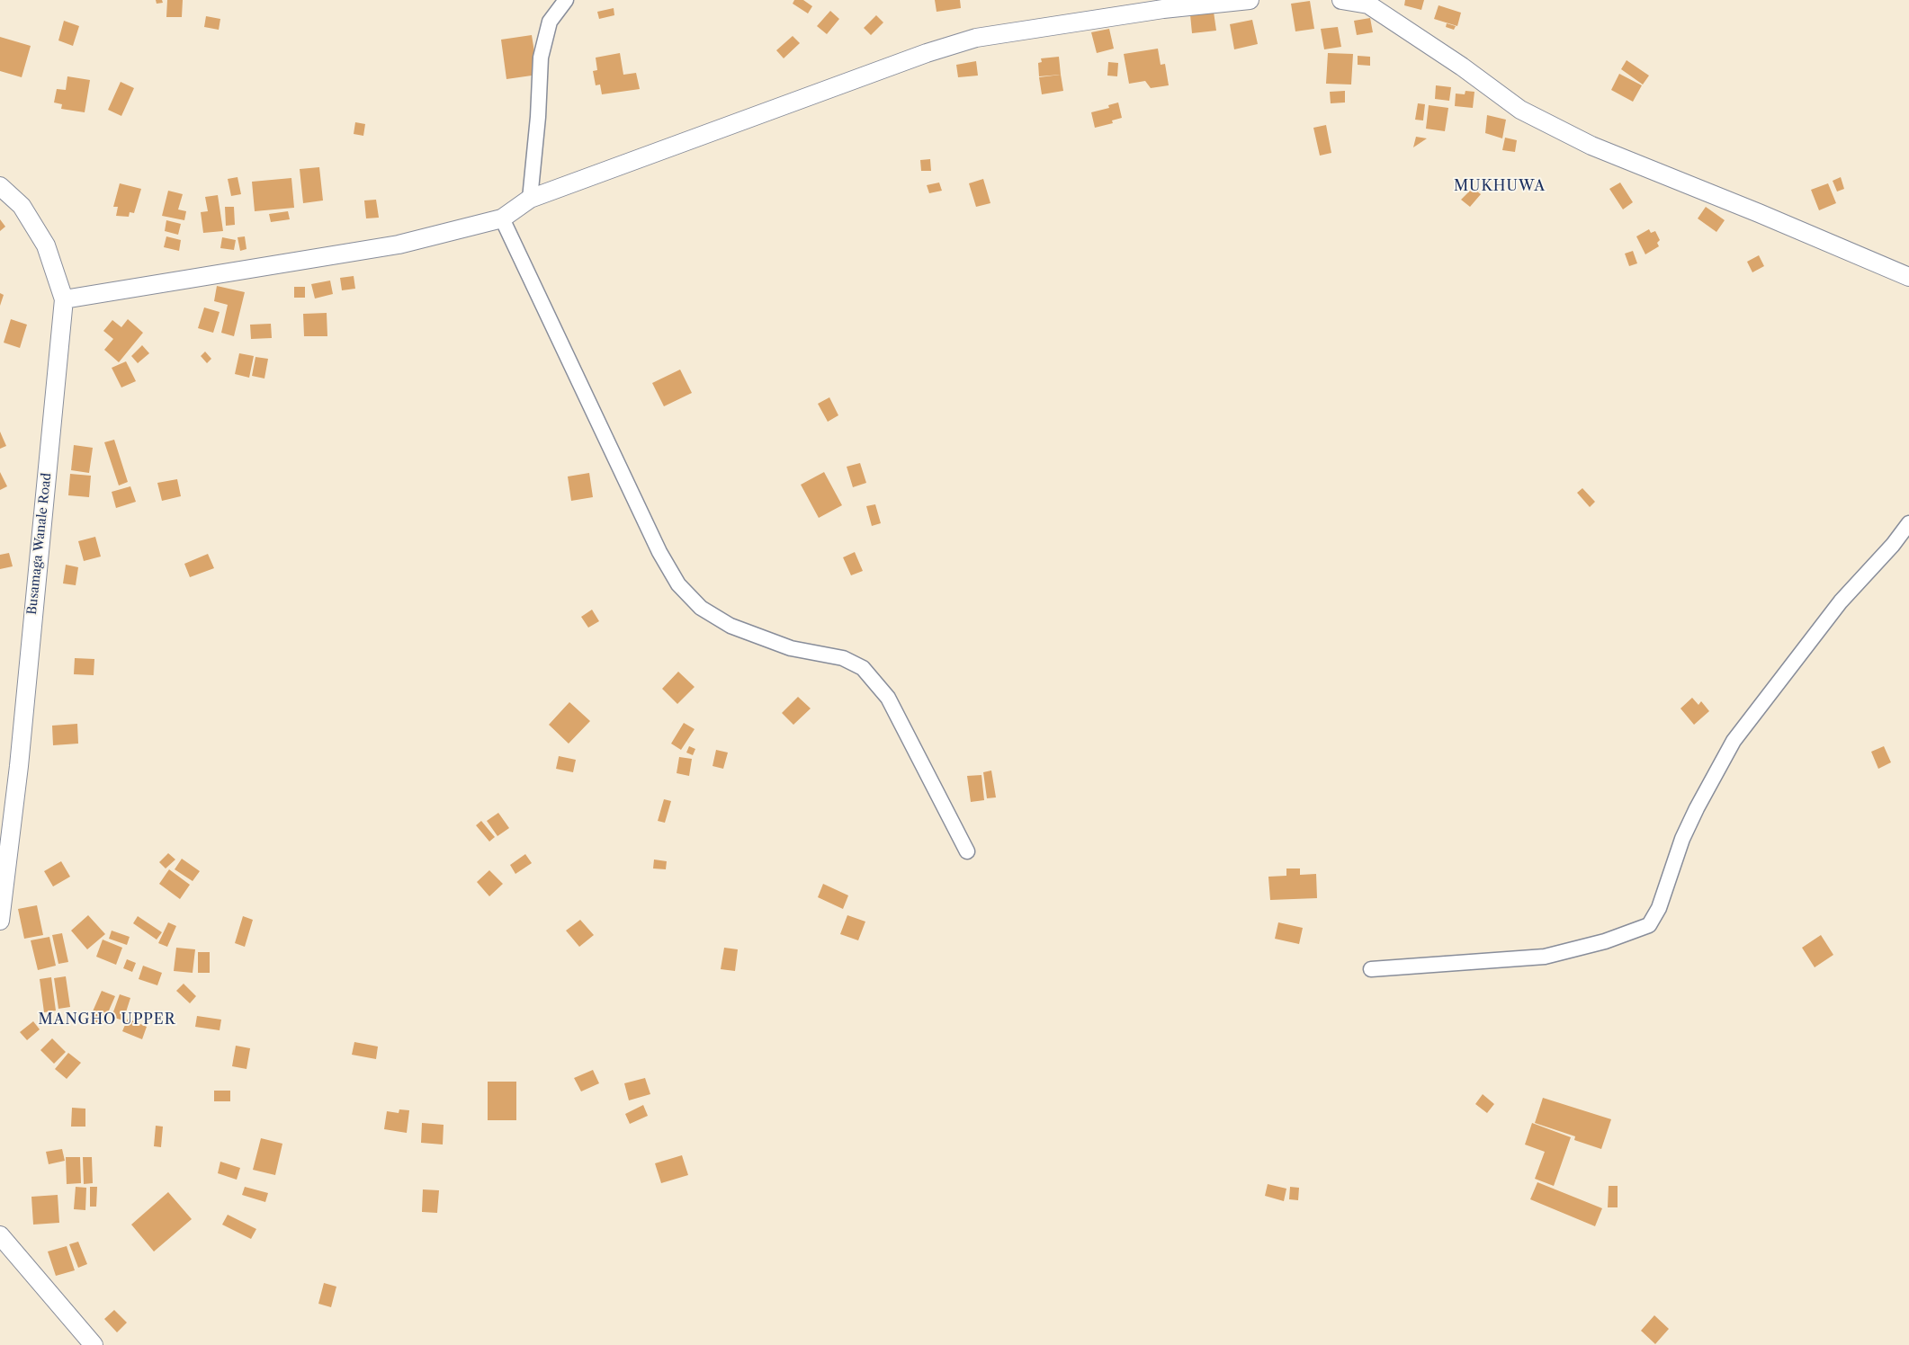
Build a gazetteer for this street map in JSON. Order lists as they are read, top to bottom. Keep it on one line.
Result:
{"streets":{"street":["Busamaga Wanale Road"]},"districts":["MUKHUWA","MANGHO UPPER"]}
